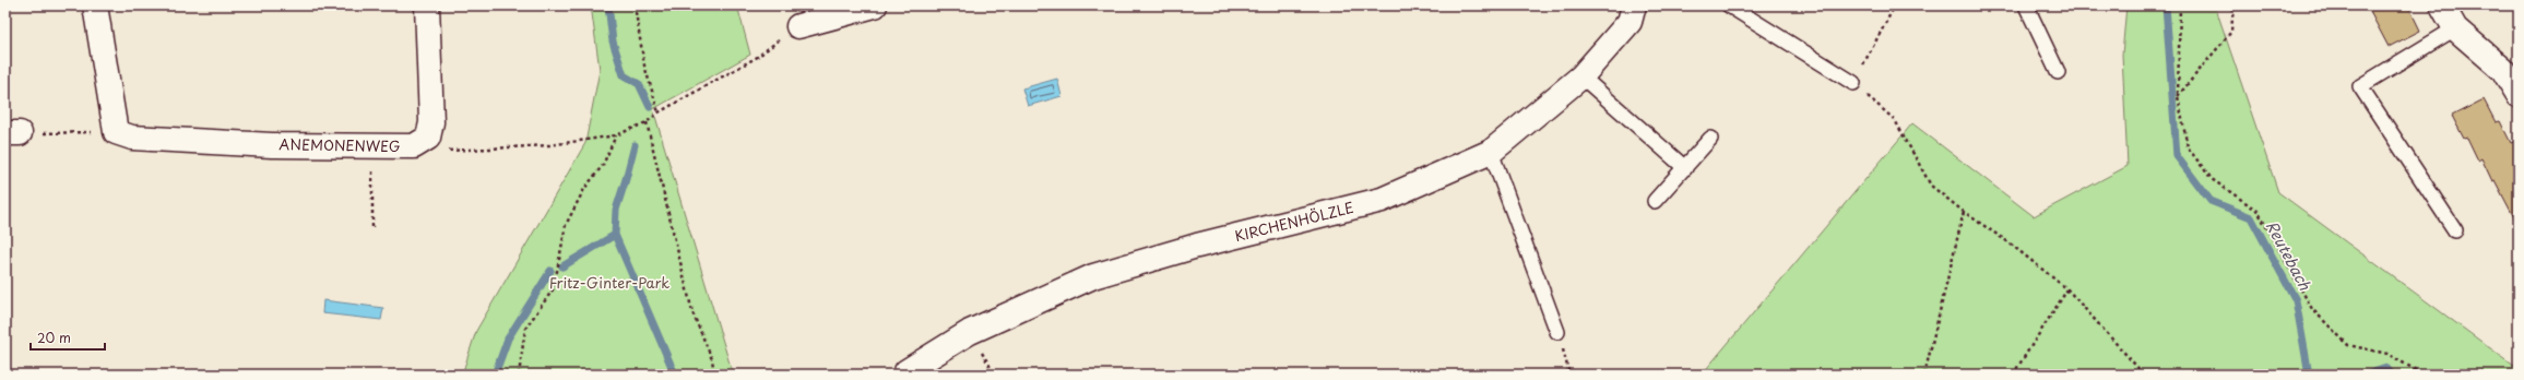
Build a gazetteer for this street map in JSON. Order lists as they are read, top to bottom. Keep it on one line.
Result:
{"streets":{"street":["ANEMONENWEG","KIRCHENHÖLZLE"]},"water":["Reutebach"],"parks":["Fritz-Ginter-Park"],"scale_bar":"20 m"}
